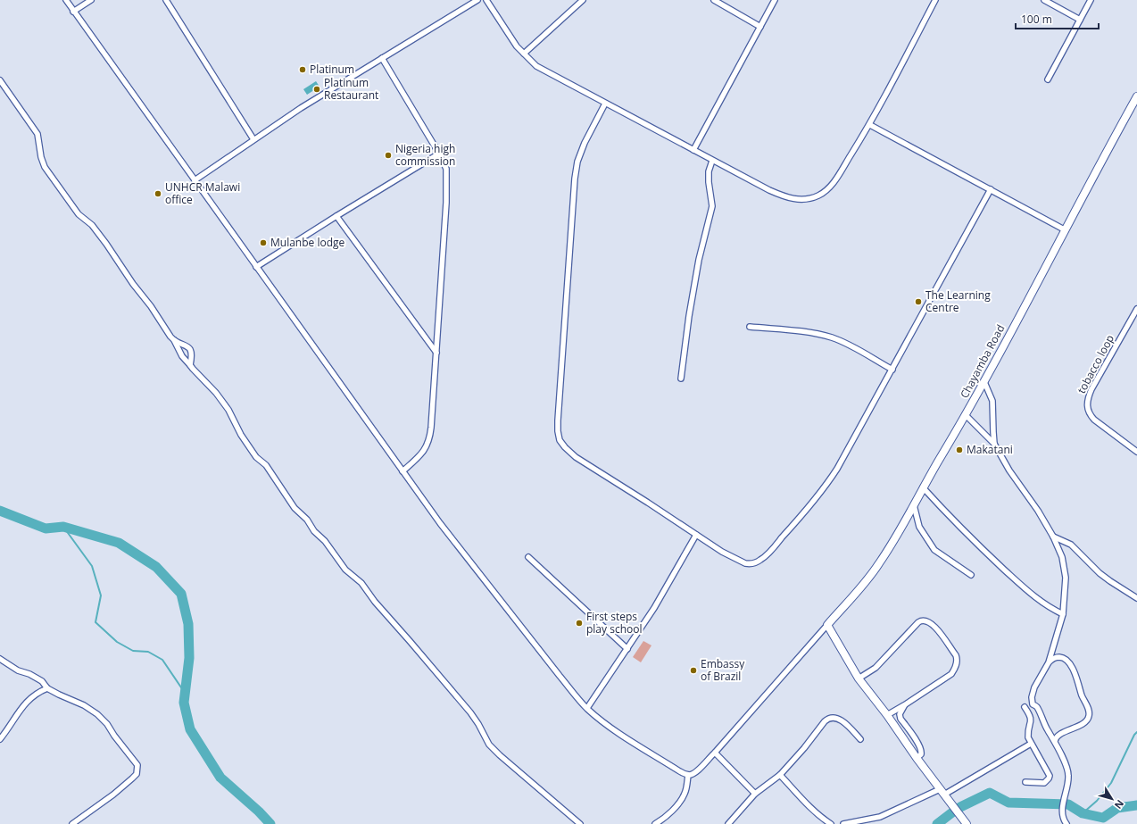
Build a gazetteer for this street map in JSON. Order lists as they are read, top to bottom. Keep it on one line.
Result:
{"streets":{"street":["Chayamba Road","tobacco loop"]},"places":["Platinum","Platinum Restaurant","Nigeria high commission","UNHCR Malawi office","Mulanbe lodge","The Learning Centre","Makatani","First steps play school","Embassy of Brazil"],"scale_bar":"100 m","north":"bottom right"}
